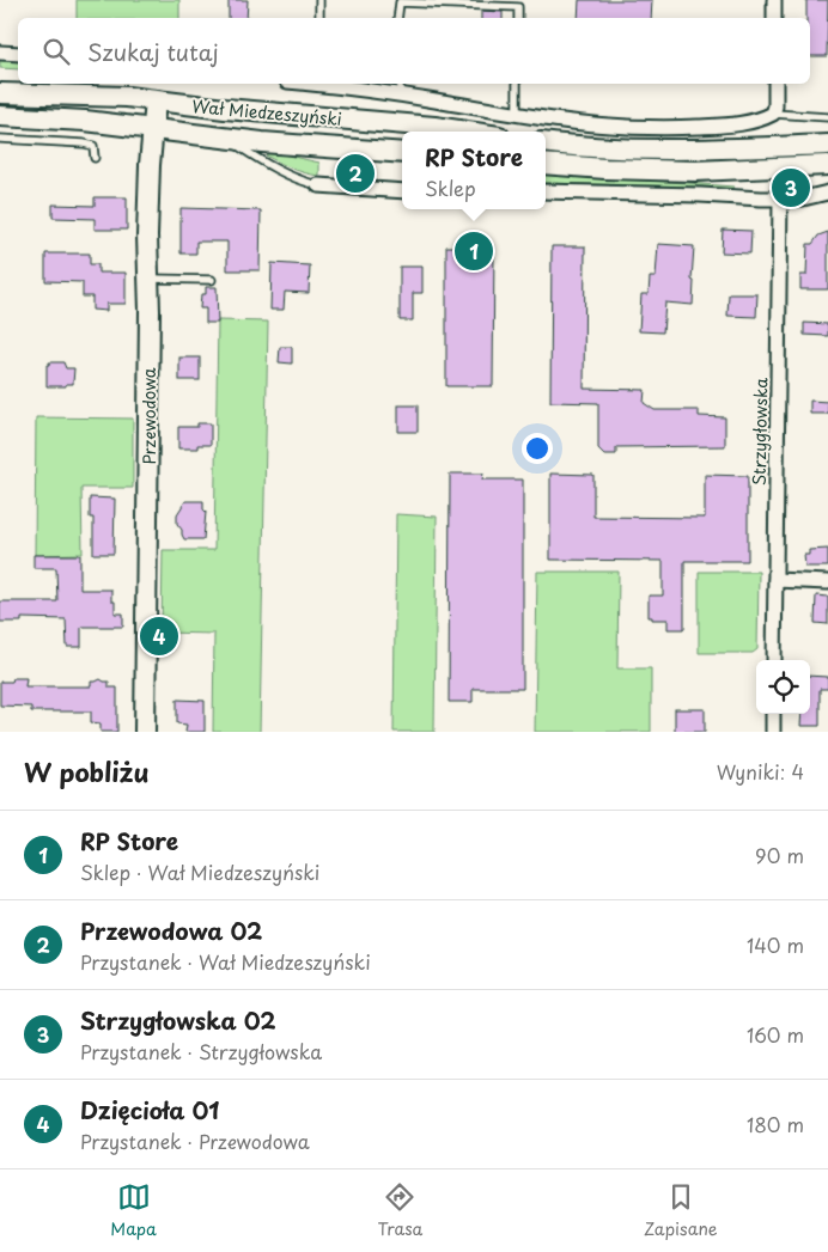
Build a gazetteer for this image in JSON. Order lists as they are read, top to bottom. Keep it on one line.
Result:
{"streets":{"main road":["Wał Miedzeszyński","Przewodowa"],"street":["Strzygłowska"]},"crossings":[["Wał Miedzeszyński","Przewodowa"]],"page":{"search":"Szukaj tutaj","popup":["RP Store","Sklep"],"pins":["2","3","1","4"],"heading":["W pobliżu","Wyniki: 4"],"list":[{"mark":"1","name":"RP Store","note":"Sklep · Wał Miedzeszyński","value":"90 m"},{"mark":"2","name":"Przewodowa 02","note":"Przystanek · Wał Miedzeszyński","value":"140 m"},{"mark":"3","name":"Strzygłowska 02","note":"Przystanek · Strzygłowska","value":"160 m"},{"mark":"4","name":"Dzięcioła 01","note":"Przystanek · Przewodowa","value":"180 m"}],"nav":["Mapa","Trasa","Zapisane"]}}
